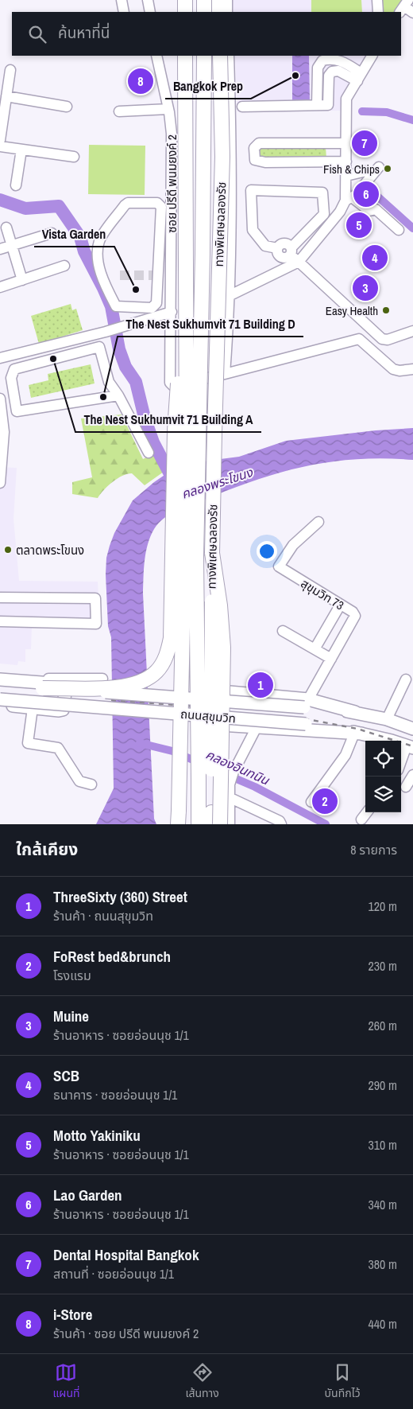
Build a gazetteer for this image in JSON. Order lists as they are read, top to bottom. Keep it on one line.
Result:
{"streets":{"highway":["ทางพิเศษฉลองรัช"],"main road":["ถนนสุขุมวิท"],"street":["ซอย ปรีดี พนมยงค์ 2","สุขุมวิท 73"]},"crossings":[["สุขุมวิท 73","ถนนสุขุมวิท"]],"water":["คลองพระโขนง","คลองอินทนิน"],"places":["Bangkok Prep","Fish & Chips","Vista Garden","Easy Health","The Nest Sukhumvit 71 Building A","The Nest Sukhumvit 71 Building D","ตลาดพระโขนง"],"page":{"search":"ค้นหาที่นี่","pins":["8","7","6","5","4","3","1","2"],"heading":["ใกล้เคียง","8 รายการ"],"list":[{"mark":"1","name":"ThreeSixty (360) Street","note":"ร้านค้า · ถนนสุขุมวิท","value":"120 m"},{"mark":"2","name":"FoRest bed&brunch","note":"โรงแรม","value":"230 m"},{"mark":"3","name":"Muine","note":"ร้านอาหาร · ซอยอ่อนนุช 1/1","value":"260 m"},{"mark":"4","name":"SCB","note":"ธนาคาร · ซอยอ่อนนุช 1/1","value":"290 m"},{"mark":"5","name":"Motto Yakiniku","note":"ร้านอาหาร · ซอยอ่อนนุช 1/1","value":"310 m"},{"mark":"6","name":"Lao Garden","note":"ร้านอาหาร · ซอยอ่อนนุช 1/1","value":"340 m"},{"mark":"7","name":"Dental Hospital Bangkok","note":"สถานที่ · ซอยอ่อนนุช 1/1","value":"380 m"},{"mark":"8","name":"i-Store","note":"ร้านค้า · ซอย ปรีดี พนมยงค์ 2","value":"440 m"}],"nav":["แผนที่","เส้นทาง","บันทึกไว้"]}}
